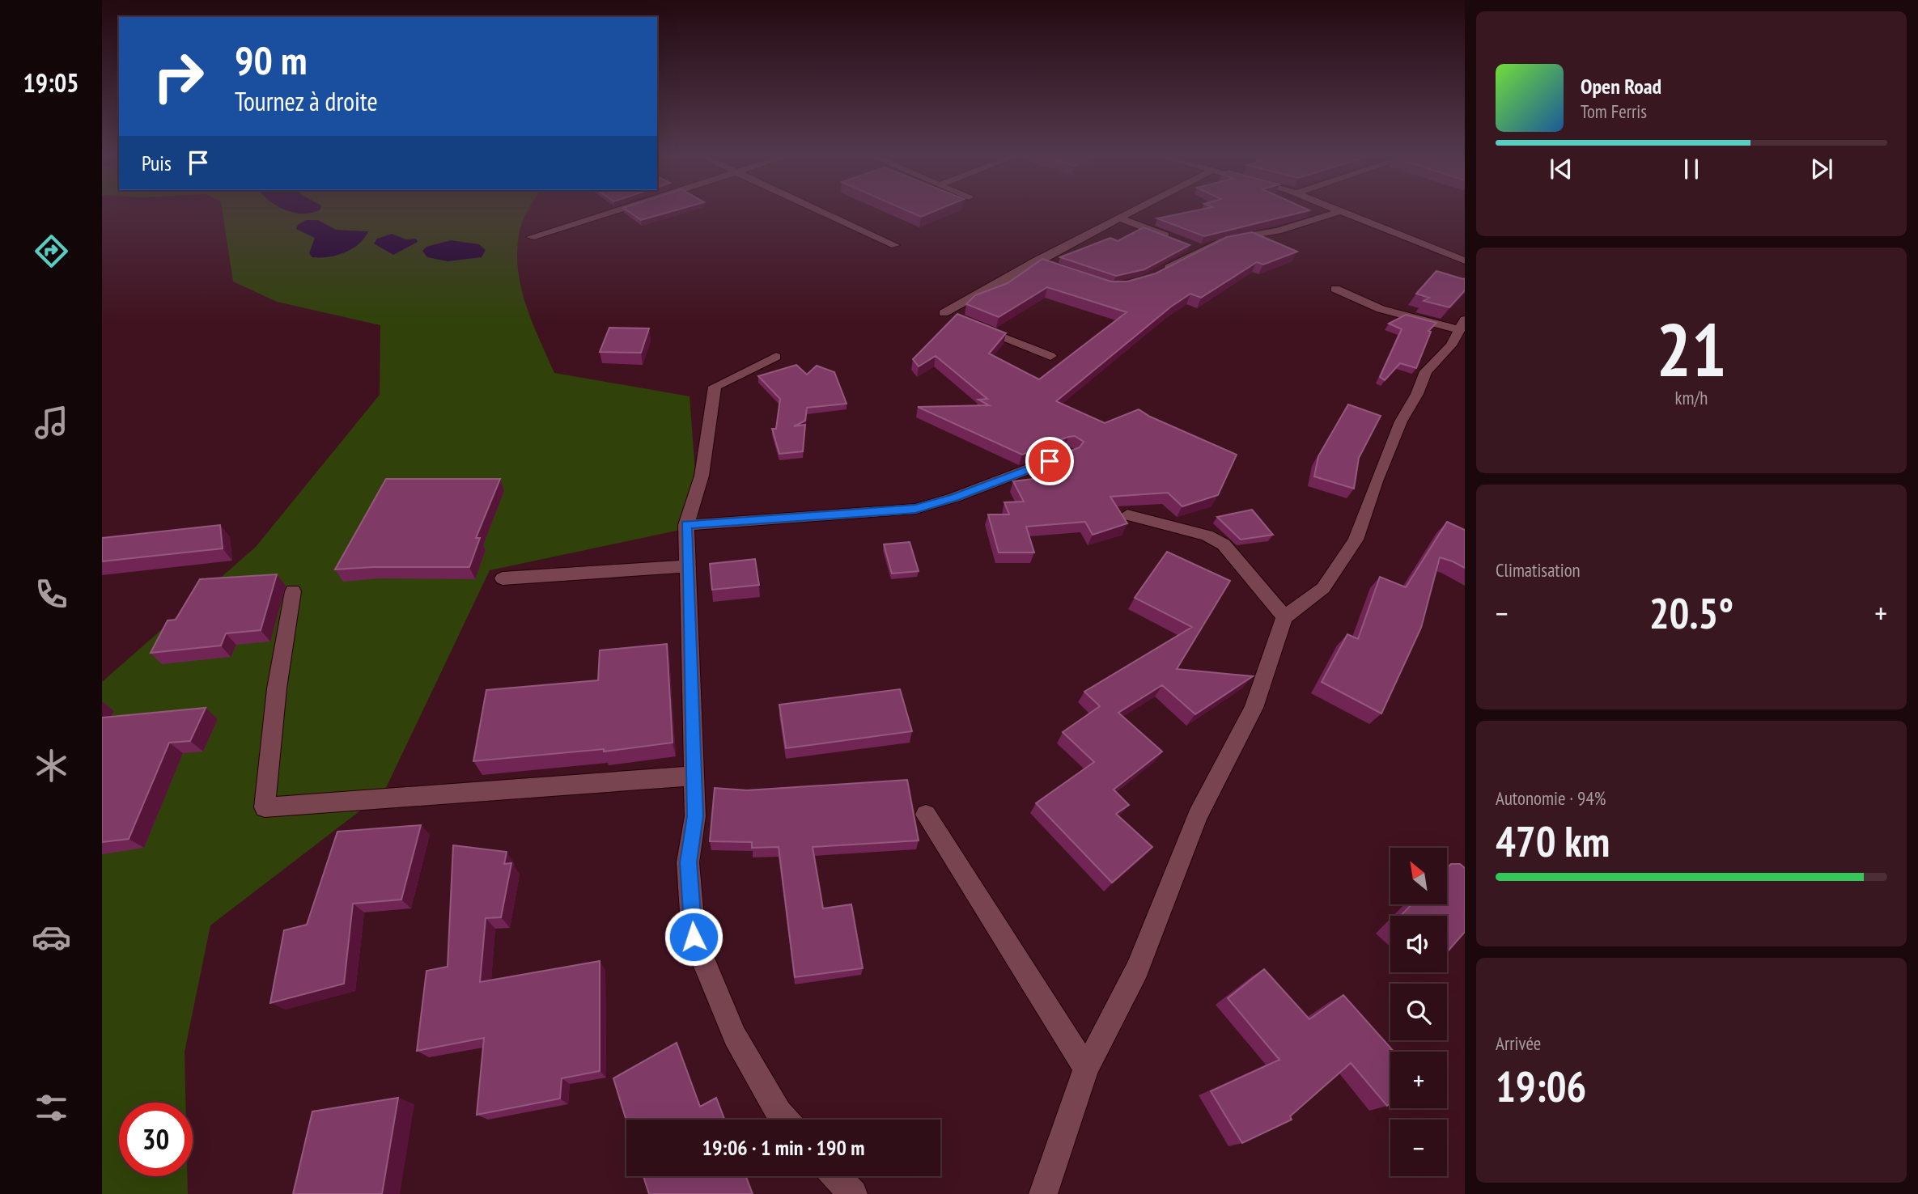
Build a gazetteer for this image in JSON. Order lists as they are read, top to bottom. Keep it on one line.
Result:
{"north":"top left","page":{"tabs":"19:05","turn":["90 m","Tournez à droite"],"song":["Open Road","Tom Ferris"],"then":"Puis","tile":[["21","km/h"],"Climatisation",["Autonomie · 94%","470 km"],["Arrivée","19:06"]],"heat":["−","20.5°","+"],"map_buttons":["+","−"],"limit":"30","trip":"19:06 · 1 min · 190 m"}}
